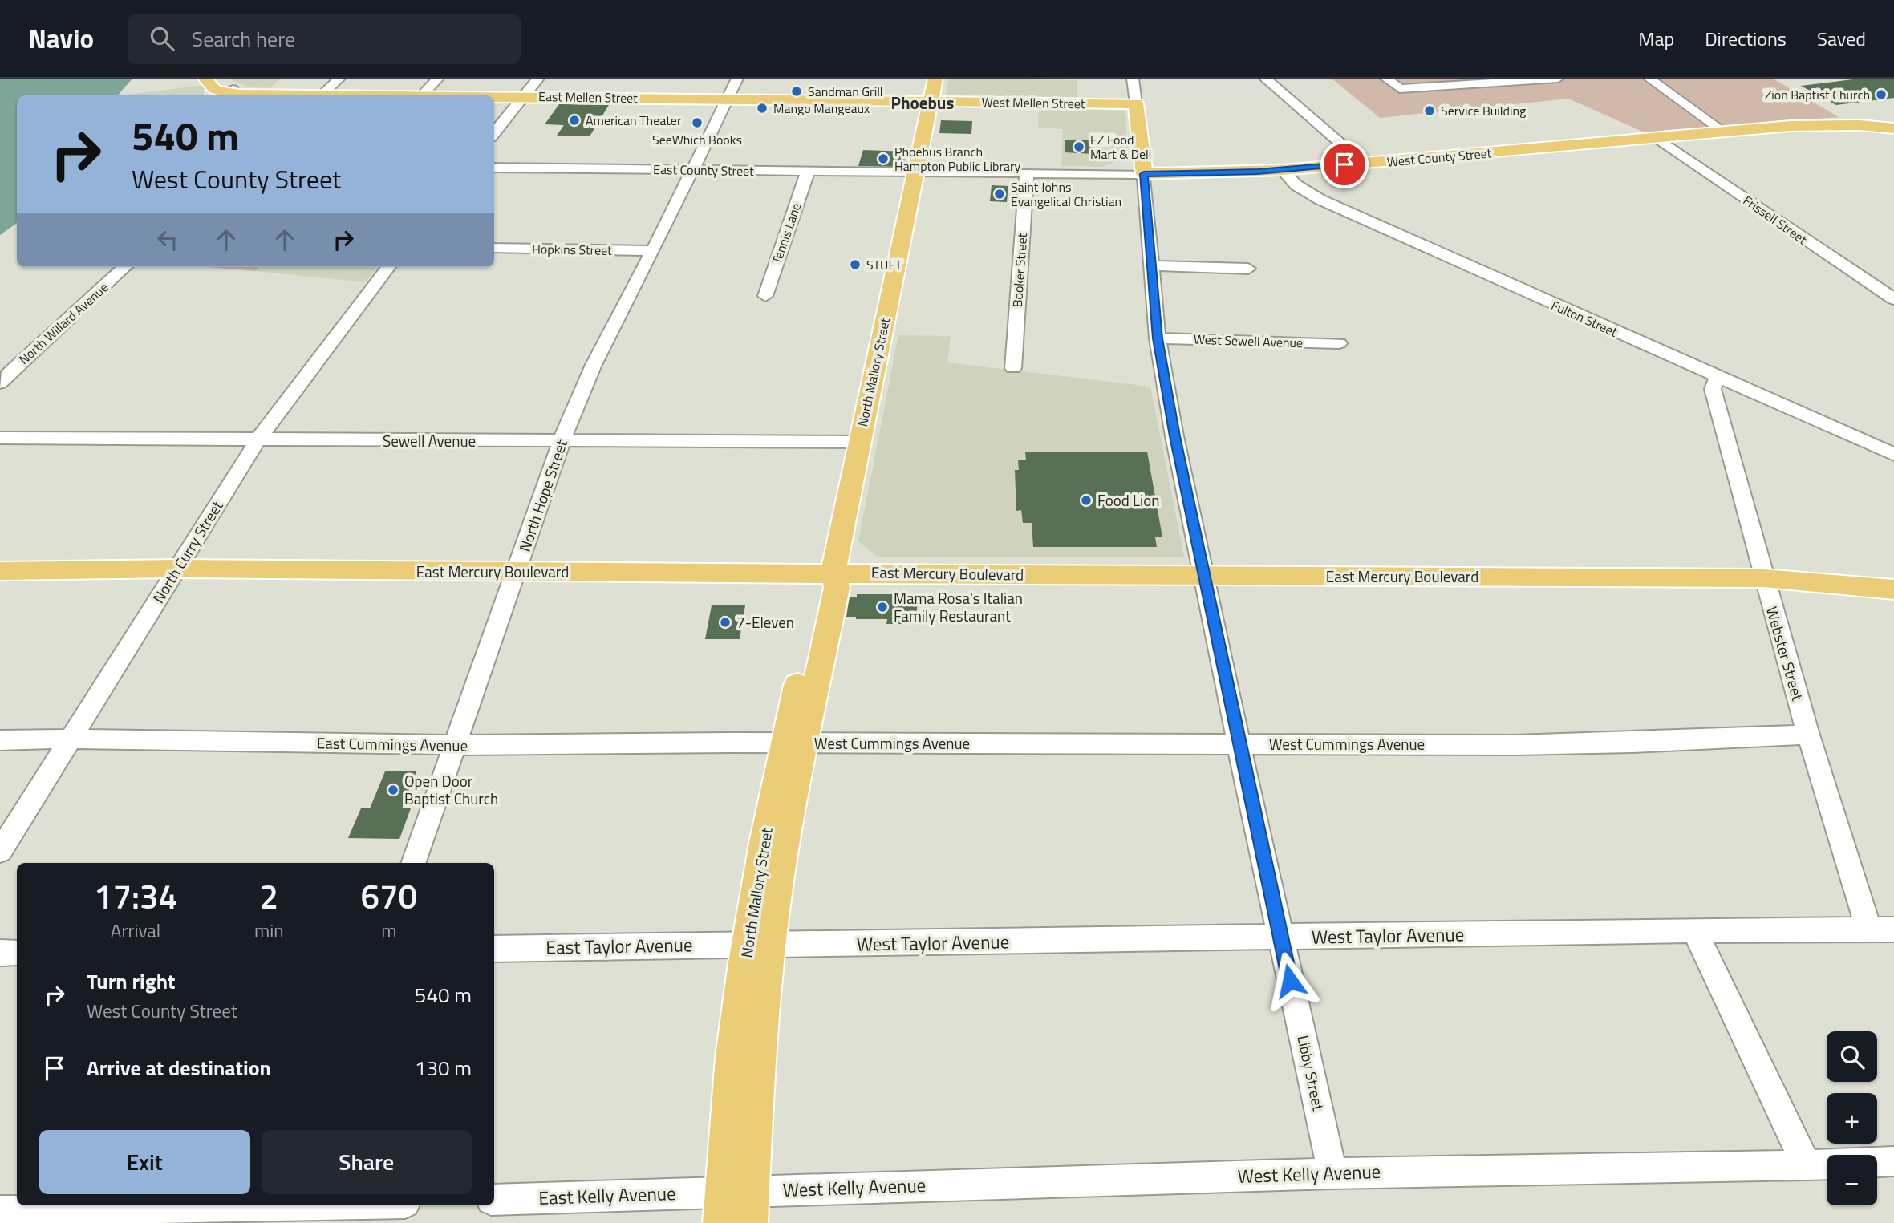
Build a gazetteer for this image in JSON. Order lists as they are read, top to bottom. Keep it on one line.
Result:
{"streets":{"main road":["East Mellen Street","West Mellen Street","West County Street","North Mallory Street","East Mercury Boulevard","Libby Street"],"street":["East County Street","Frissell Street","Tennis Lane","Hopkins Street","Booker Street","Fulton Street","North Willard Avenue","West Sewell Avenue","Sewell Avenue","North Hope Street","North Curry Street","Webster Street","West Cummings Avenue","East Cummings Avenue","West Taylor Avenue","East Taylor Avenue","West Kelly Avenue","East Kelly Avenue"]},"crossings":[["East Mellen Street","West Mellen Street"],["East Mellen Street","North Mallory Street"],["East Mellen Street","North Hope Street"],["West Mellen Street","North Mallory Street"],["West Mellen Street","Libby Street"],["West County Street","East County Street"],["West County Street","Frissell Street"],["West County Street","Booker Street"],["West County Street","Fulton Street"],["West County Street","North Mallory Street"],["West County Street","Libby Street"],["East County Street","Tennis Lane"],["East County Street","North Mallory Street"],["East County Street","North Hope Street"],["Hopkins Street","North Hope Street"],["Fulton Street","Webster Street"],["West Sewell Avenue","Libby Street"],["North Mallory Street","Sewell Avenue"],["North Mallory Street","East Mercury Boulevard"],["North Mallory Street","West Cummings Avenue"],["North Mallory Street","East Cummings Avenue"],["North Mallory Street","West Taylor Avenue"],["North Mallory Street","East Taylor Avenue"],["North Mallory Street","West Kelly Avenue"],["North Mallory Street","East Kelly Avenue"],["Sewell Avenue","North Hope Street"],["Sewell Avenue","North Curry Street"],["North Hope Street","East Mercury Boulevard"],["North Hope Street","East Cummings Avenue"],["North Curry Street","East Mercury Boulevard"],["North Curry Street","East Cummings Avenue"],["East Mercury Boulevard","Webster Street"],["East Mercury Boulevard","Libby Street"],["Webster Street","West Cummings Avenue"],["Webster Street","West Taylor Avenue"],["West Cummings Avenue","East Cummings Avenue"],["West Cummings Avenue","Libby Street"],["West Taylor Avenue","East Taylor Avenue"],["West Taylor Avenue","Libby Street"],["Libby Street","West Kelly Avenue"],["West Kelly Avenue","East Kelly Avenue"]],"districts":["Phoebus"],"places":["Sandman Grill","Zion Baptist Church","Mango Mangeaux","Service Building","American Theater","SeeWhich Books","EZ Food Mart & Deli","Phoebus Branch Hampton Public Library","Saint Johns Evangelical Christian","STUFT","Food Lion","Mama Rosa's Italian Family Restaurant","7-Eleven","Open Door Baptist Church"],"page":{"header":"Navio","search":"Search here","nav":["Map","Directions","Saved"],"turn":["540 m","West County Street"],"eta":["17:34","Arrival","2","min","670","m"],"list":[{"name":"Turn right","note":"West County Street","value":"540 m"},{"name":"Arrive at destination","value":"130 m"}],"map_buttons":["+","−"],"buttons":["Exit","Share"]}}
